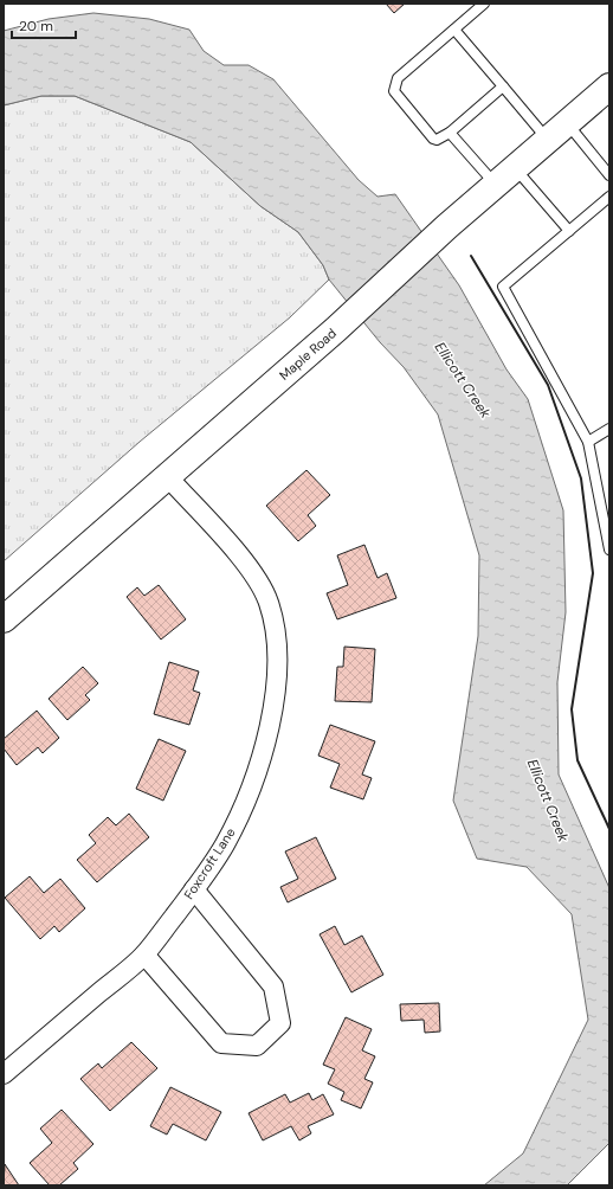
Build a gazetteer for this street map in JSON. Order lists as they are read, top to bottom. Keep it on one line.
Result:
{"streets":{"main road":["Maple Road"],"street":["Foxcroft Lane"]},"crossings":[["Maple Road","Foxcroft Lane"]],"water":["Ellicott Creek"],"scale_bar":"20 m"}
